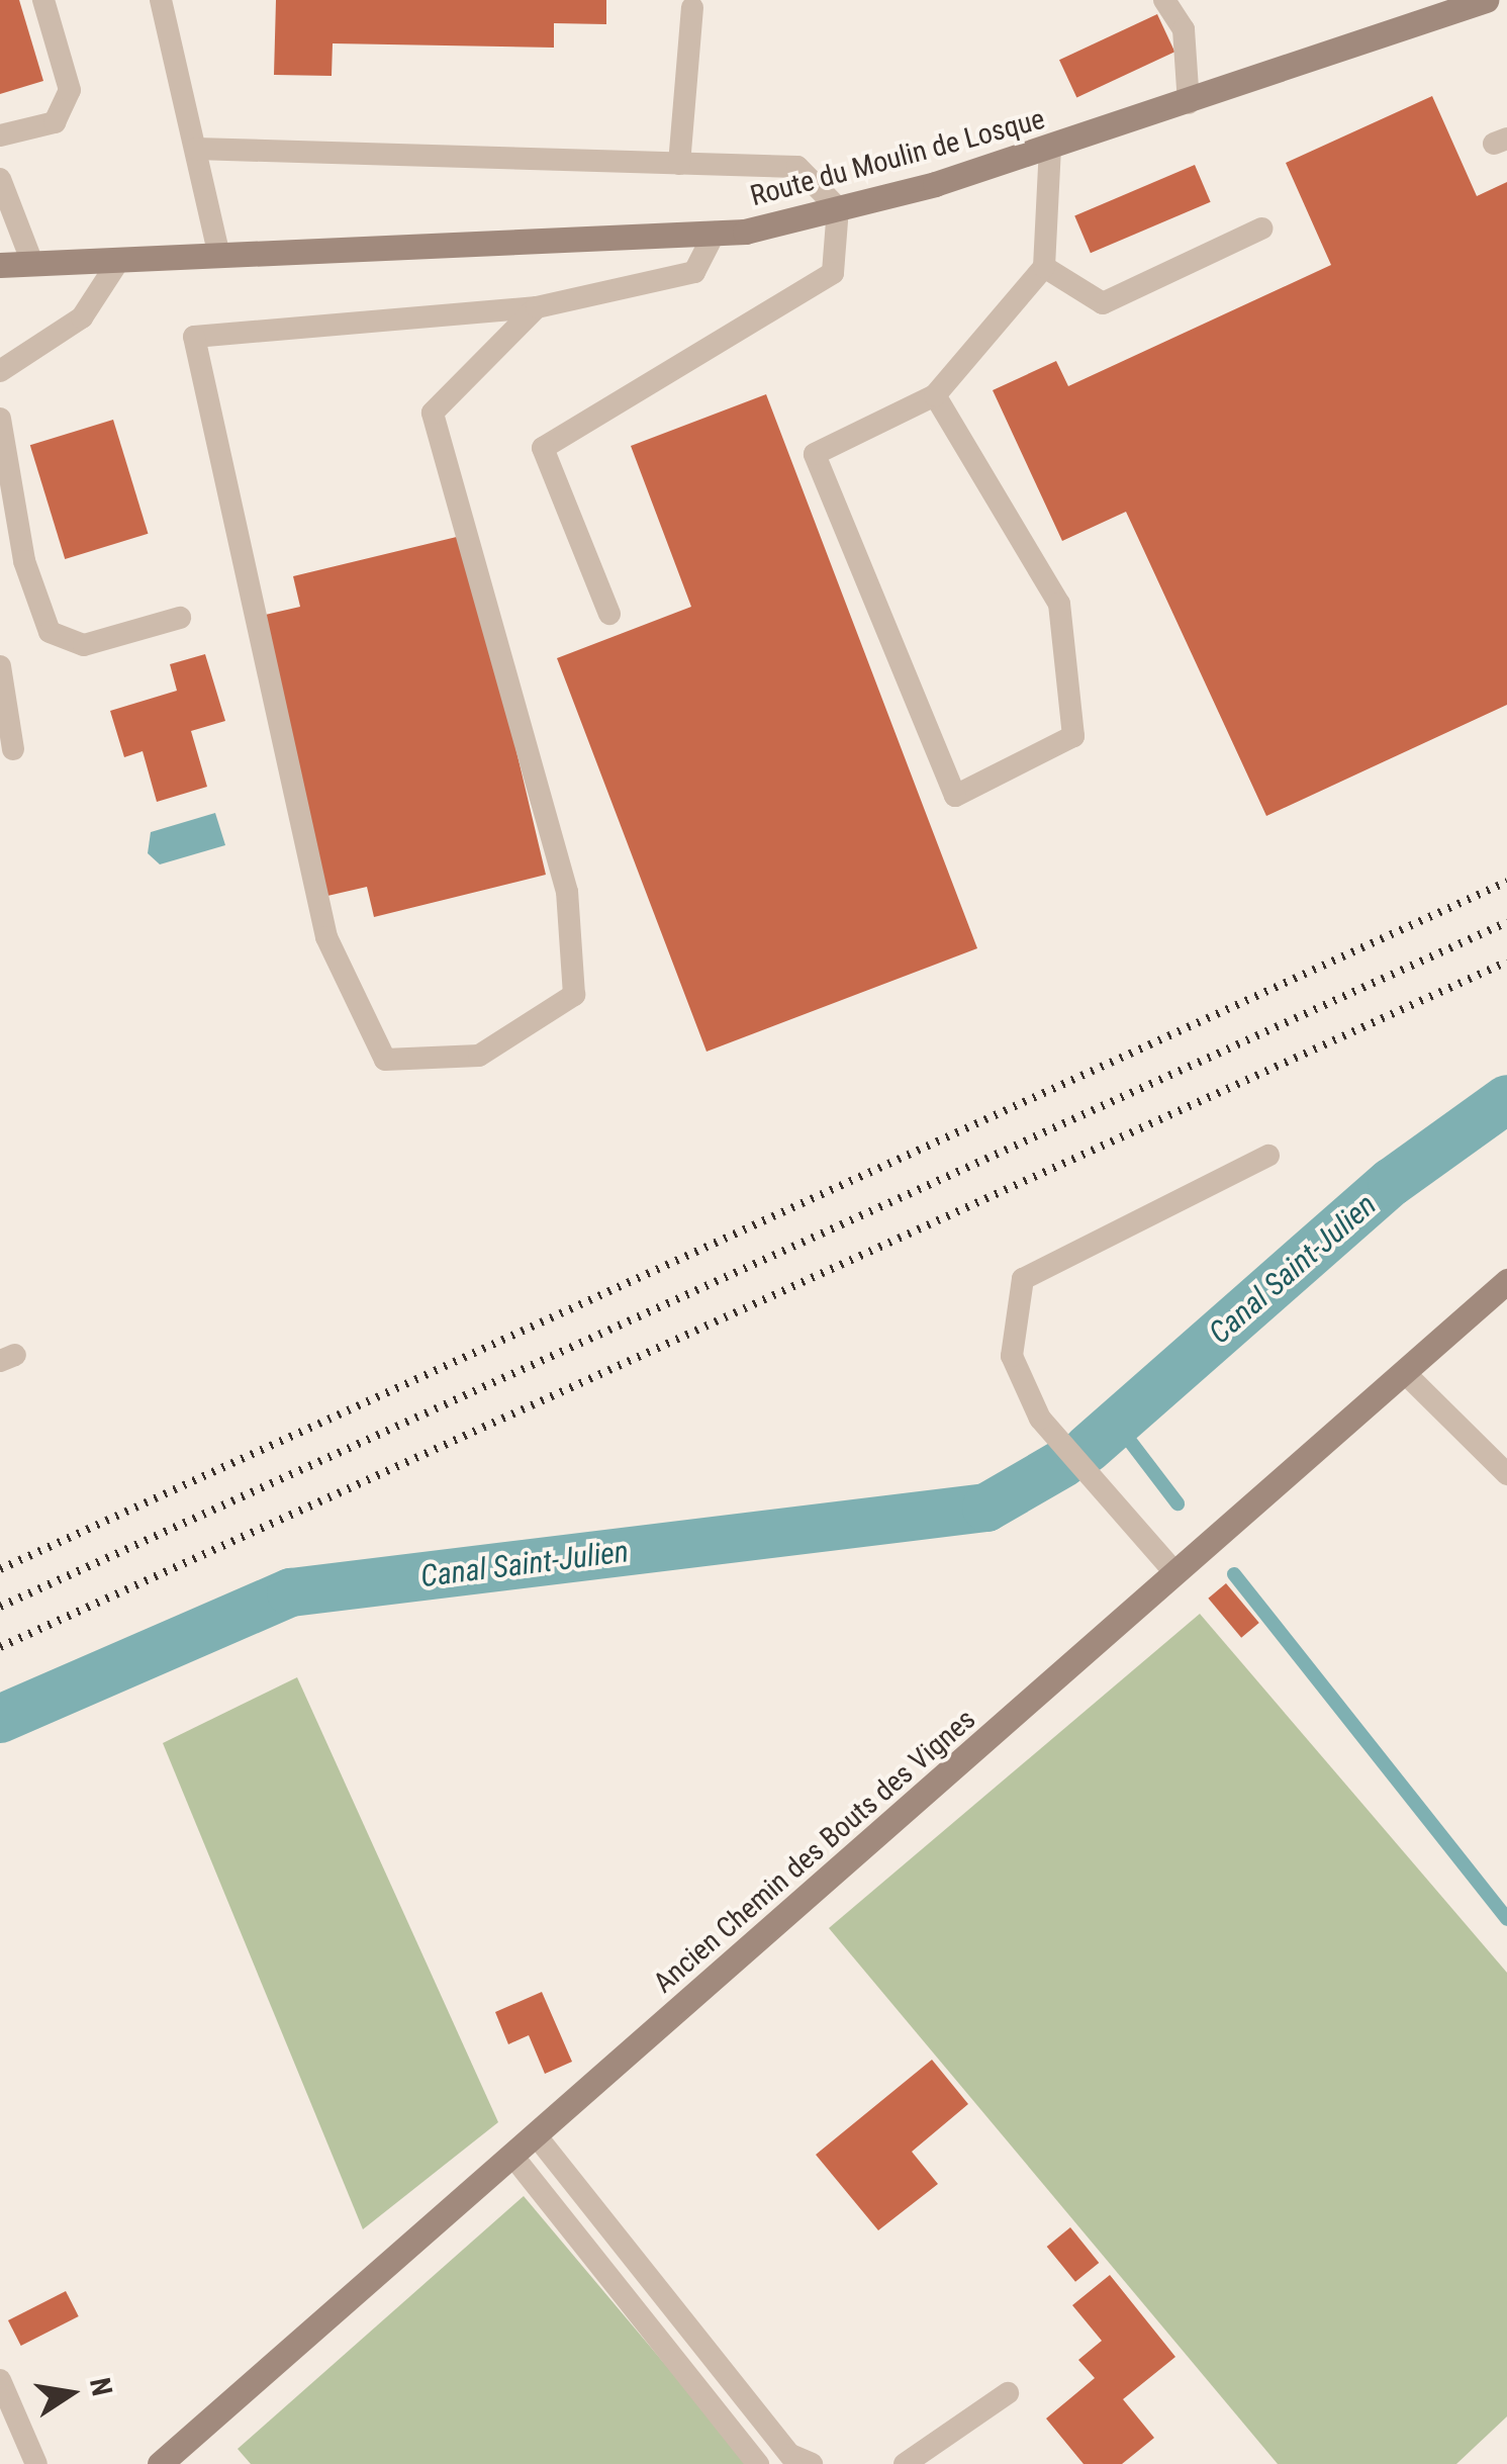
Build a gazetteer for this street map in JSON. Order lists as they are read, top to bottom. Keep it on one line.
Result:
{"streets":{"street":["Route du Moulin de Losque","Ancien Chemin des Bouts des Vignes"]},"water":["Canal Saint-Julien"],"north":"right"}
